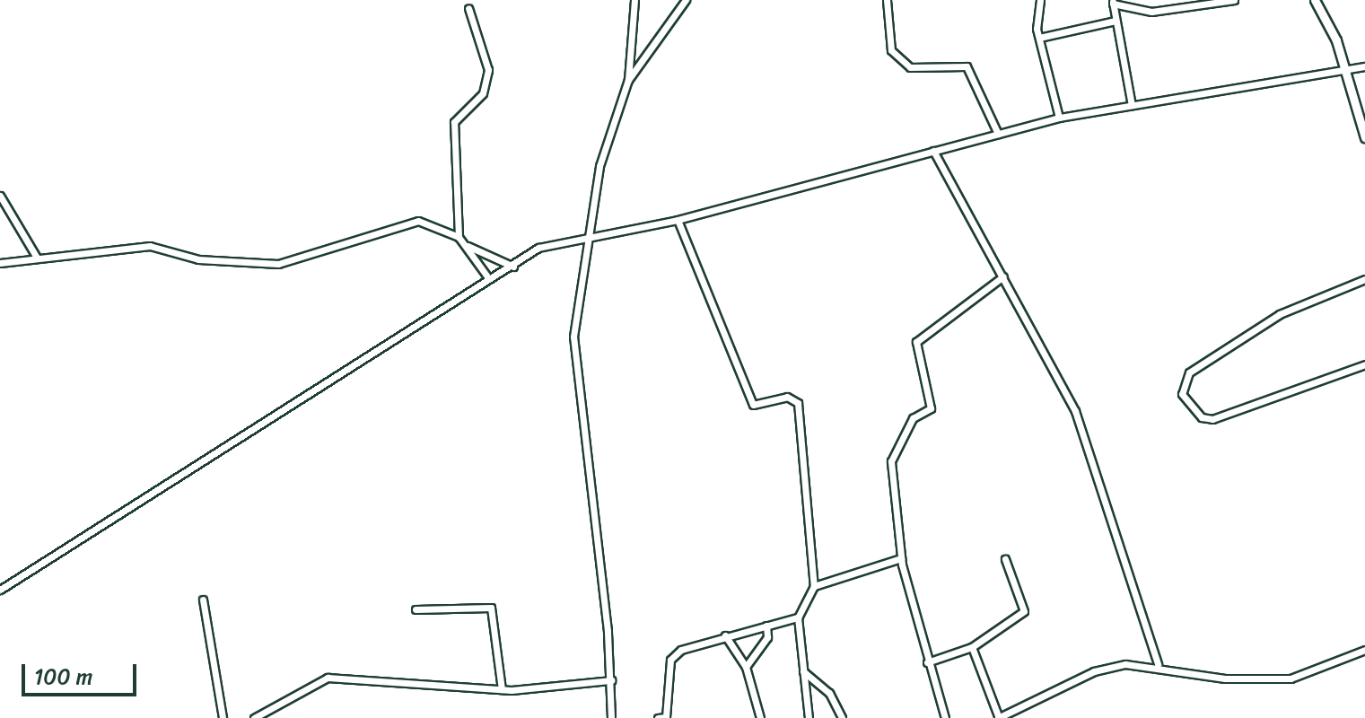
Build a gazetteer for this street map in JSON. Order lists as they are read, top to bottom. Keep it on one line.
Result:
{"scale_bar":"100 m"}
